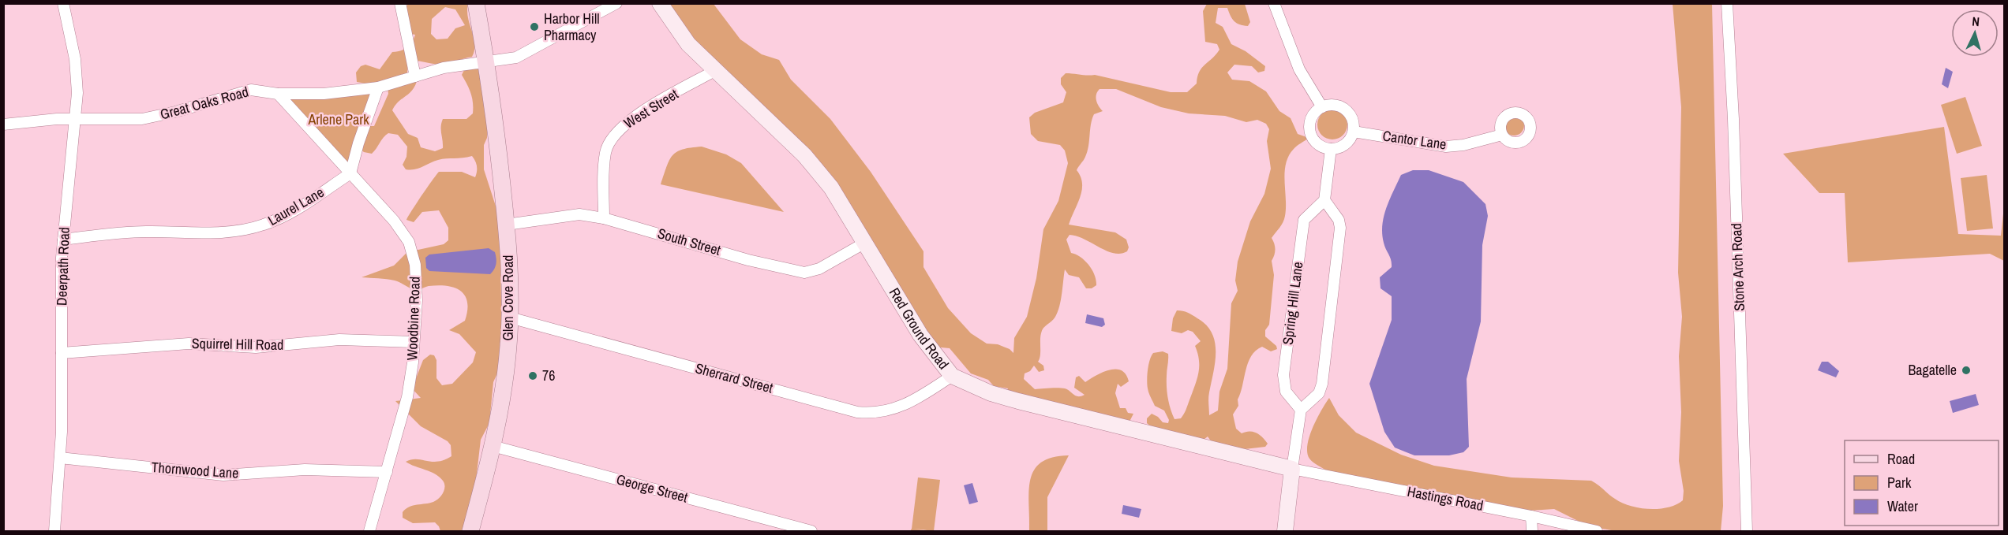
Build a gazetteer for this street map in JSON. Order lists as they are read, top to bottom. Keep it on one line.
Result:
{"streets":{"main road":["Glen Cove Road"],"street":["Great Oaks Road","West Street","Cantor Lane","Laurel Lane","South Street","Deerpath Road","Stone Arch Road","Spring Hill Lane","Woodbine Road","Red Ground Road","Squirrel Hill Road","Sherrard Street","Thornwood Lane","George Street","Hastings Road"]},"crossings":[["Great Oaks Road","Deerpath Road"],["Great Oaks Road","Glen Cove Road"],["Great Oaks Road","Woodbine Road"],["West Street","South Street"],["West Street","Red Ground Road"],["Laurel Lane","Deerpath Road"],["Laurel Lane","Woodbine Road"],["South Street","Glen Cove Road"],["South Street","Red Ground Road"],["Deerpath Road","Squirrel Hill Road"],["Deerpath Road","Thornwood Lane"],["Glen Cove Road","Sherrard Street"],["Glen Cove Road","George Street"],["Woodbine Road","Squirrel Hill Road"],["Woodbine Road","Thornwood Lane"],["Red Ground Road","Sherrard Street"],["Red Ground Road","Hastings Road"]],"parks":["Arlene Park"],"places":["Harbor Hill Pharmacy","Bagatelle","76"],"legend":["Road","Park","Water"],"north":"top"}
